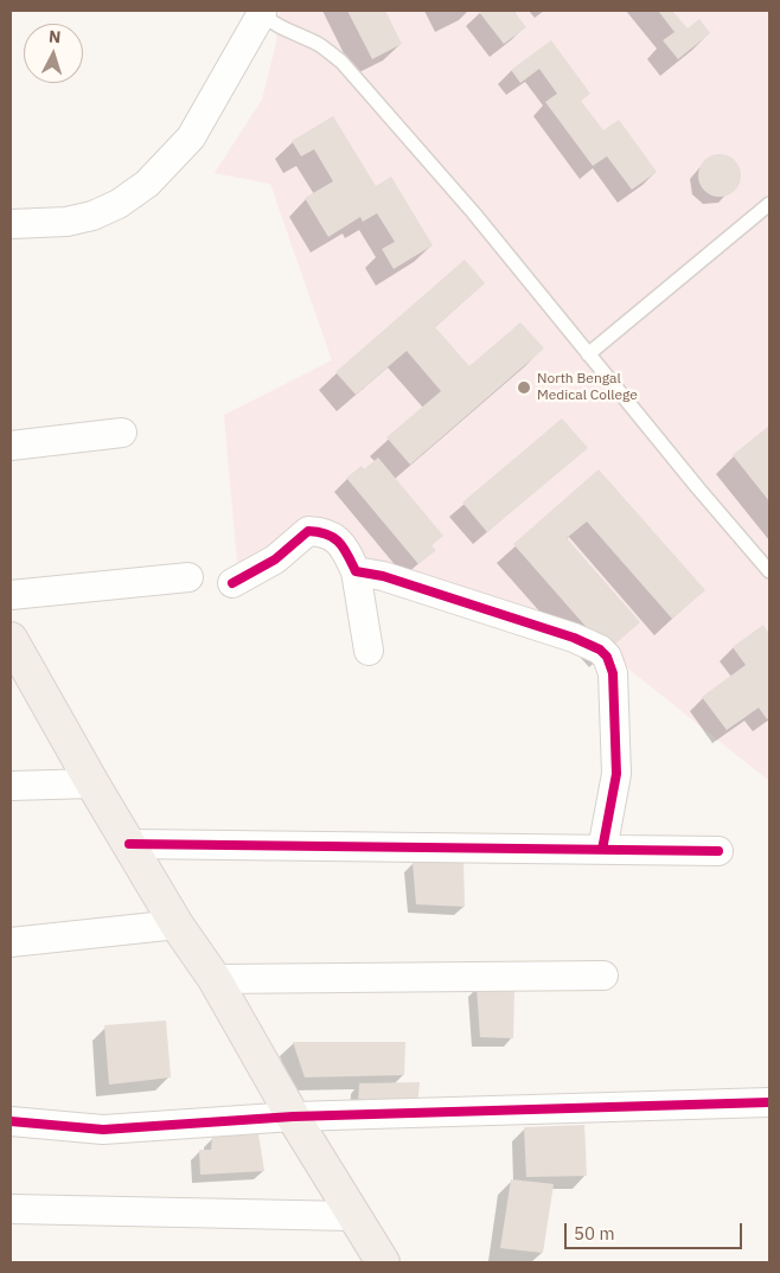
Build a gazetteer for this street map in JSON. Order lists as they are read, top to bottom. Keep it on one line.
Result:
{"places":["North Bengal Medical College"],"scale_bar":"50 m","north":"top"}
